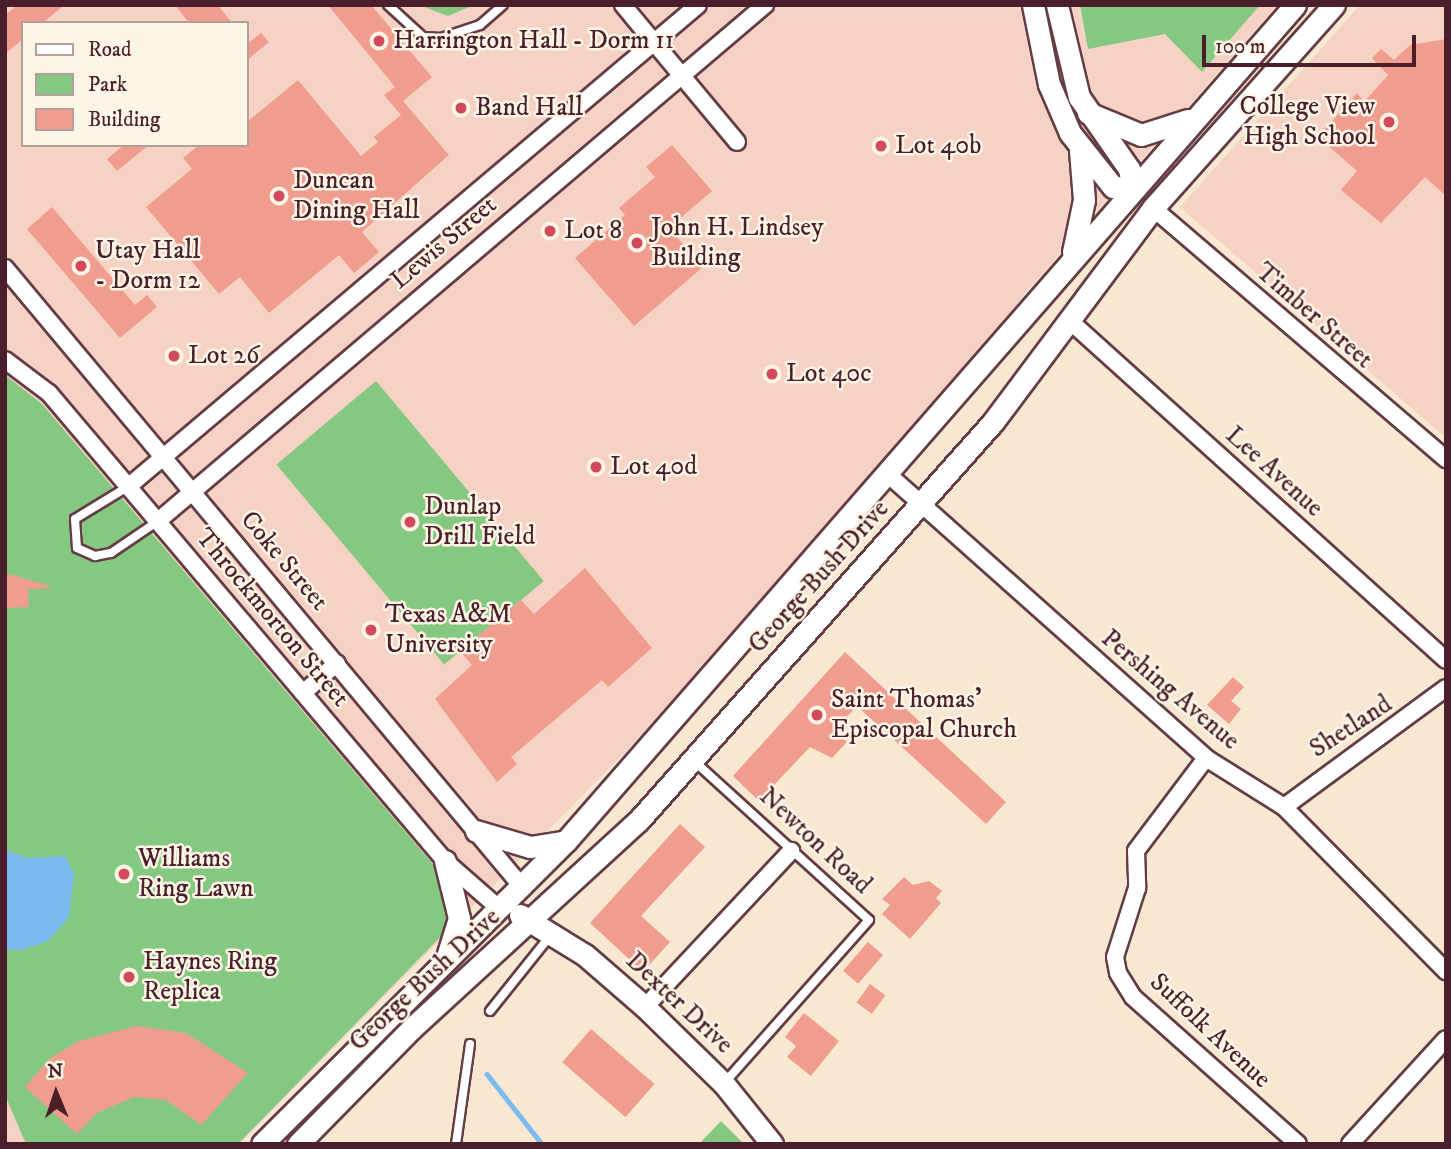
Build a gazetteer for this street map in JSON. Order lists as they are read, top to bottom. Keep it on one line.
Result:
{"streets":{"main road":["George Bush Drive","Dexter Drive"],"street":["Lewis Street","Timber Street","Lee Avenue","Coke Street","Throckmorton Street","Pershing Avenue","Shetland","Suffolk Avenue"],"lane":["Newton Road"]},"crossings":[["Lewis Street","Coke Street"],["Lewis Street","Throckmorton Street"],["Timber Street","George Bush Drive"],["Lee Avenue","George Bush Drive"],["Coke Street","George Bush Drive"],["George Bush Drive","Throckmorton Street"],["George Bush Drive","Pershing Avenue"],["George Bush Drive","Newton Road"],["George Bush Drive","Dexter Drive"],["Pershing Avenue","Shetland"],["Pershing Avenue","Suffolk Avenue"],["Newton Road","Dexter Drive"]],"places":["Harrington Hall - Dorm 11","Band Hall","College View High School","Lot 40b","Duncan Dining Hall","Lot 8","John H. Lindsey Building","Utay Hall - Dorm 12","Lot 26","Lot 40c","Lot 40d","Dunlap Drill Field","Texas A&M University","Saint Thomas' Episcopal Church","Williams Ring Lawn","Haynes Ring Replica"],"legend":["Road","Park","Building"],"scale_bar":"100 m","north":"top"}
